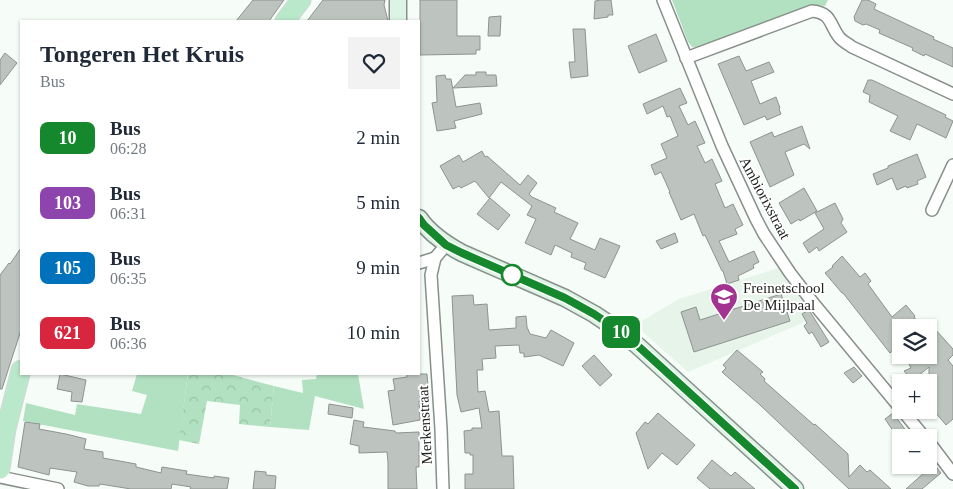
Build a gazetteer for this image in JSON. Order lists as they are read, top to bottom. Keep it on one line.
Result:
{"streets":{"street":["Ambiorixstraat","Merkenstraat"]},"places":{"school or university":["Freinetschool De Mijlpaal"]},"lines":["bus line 10"],"page":{"on_map":"10","heading":["Tongeren Het Kruis","Bus"],"list":[{"mark":"10","name":"Bus","note":"06:28","value":"2 min"},{"mark":"103","name":"Bus","note":"06:31","value":"5 min"},{"mark":"105","name":"Bus","note":"06:35","value":"9 min"},{"mark":"621","name":"Bus","note":"06:36","value":"10 min"}],"map_buttons":["+","−"]}}
